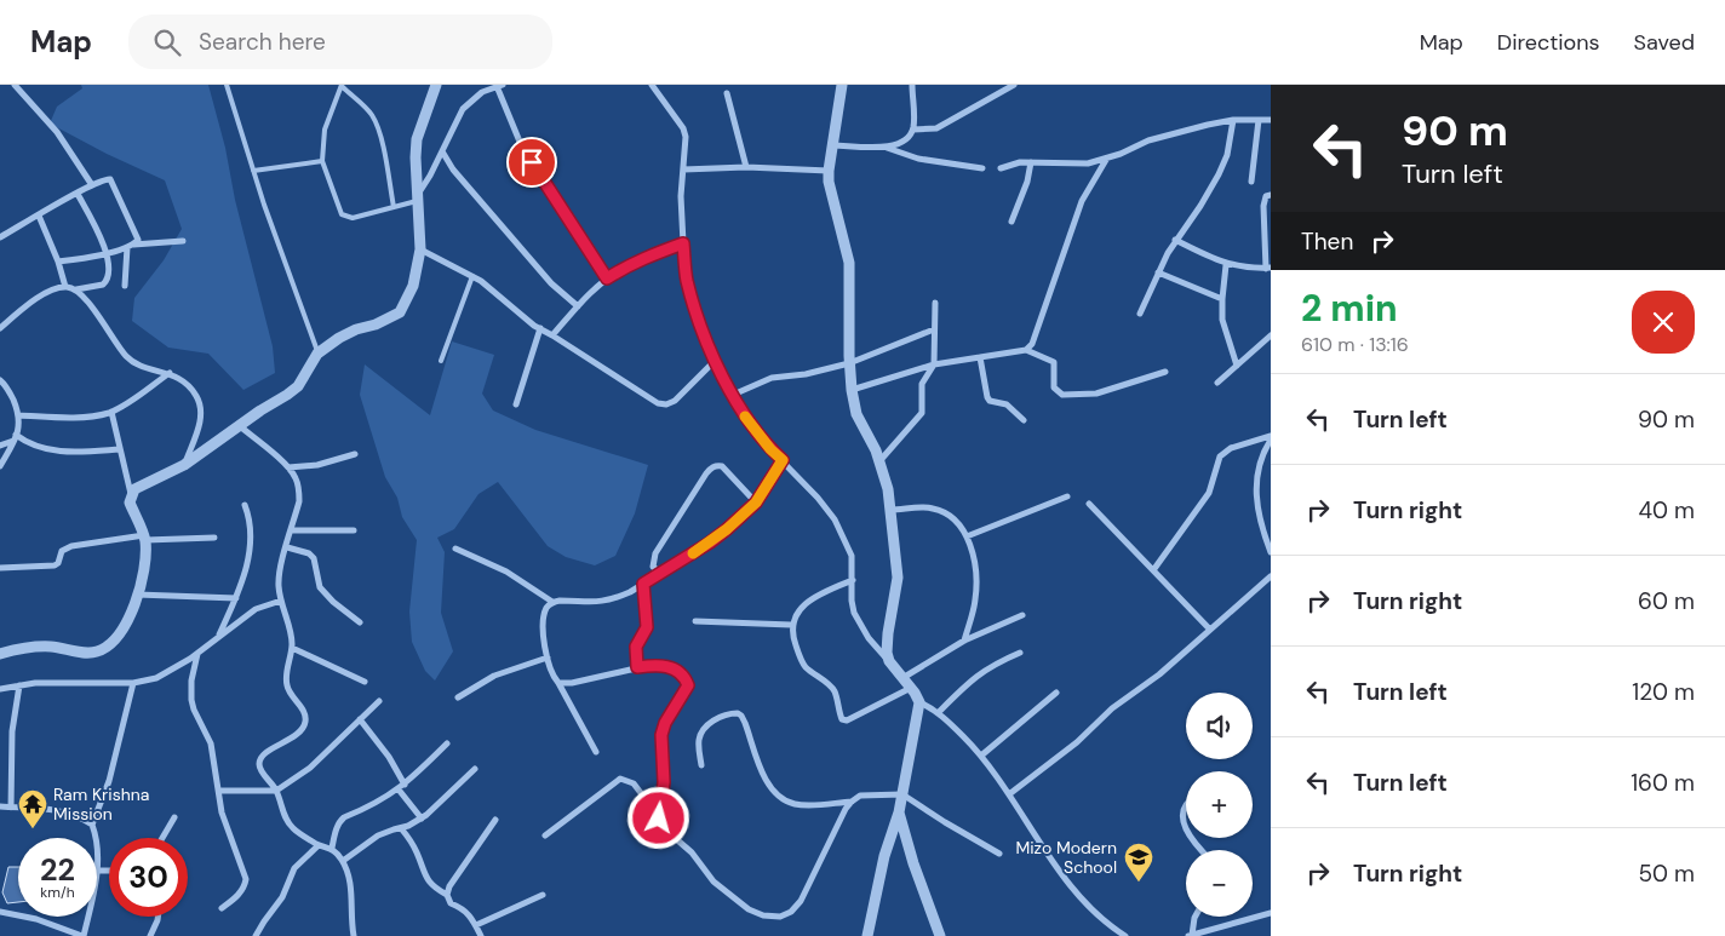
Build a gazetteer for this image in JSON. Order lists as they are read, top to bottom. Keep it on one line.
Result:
{"places":{"temple":["Ram Krishna Mission"],"school or university":["Mizo Modern School"]},"page":{"header":"Map","search":"Search here","nav":["Map","Directions","Saved"],"turn":["90 m","Turn left"],"then":"Then","heading":["2 min","610 m · 13:16"],"list":[{"name":"Turn left","value":"90 m"},{"name":"Turn right","value":"40 m"},{"name":"Turn right","value":"60 m"},{"name":"Turn left","value":"120 m"},{"name":"Turn left","value":"160 m"},{"name":"Turn right","value":"50 m"}],"map_buttons":["+","−"],"speed":"22 km/h","limit":"30"}}
